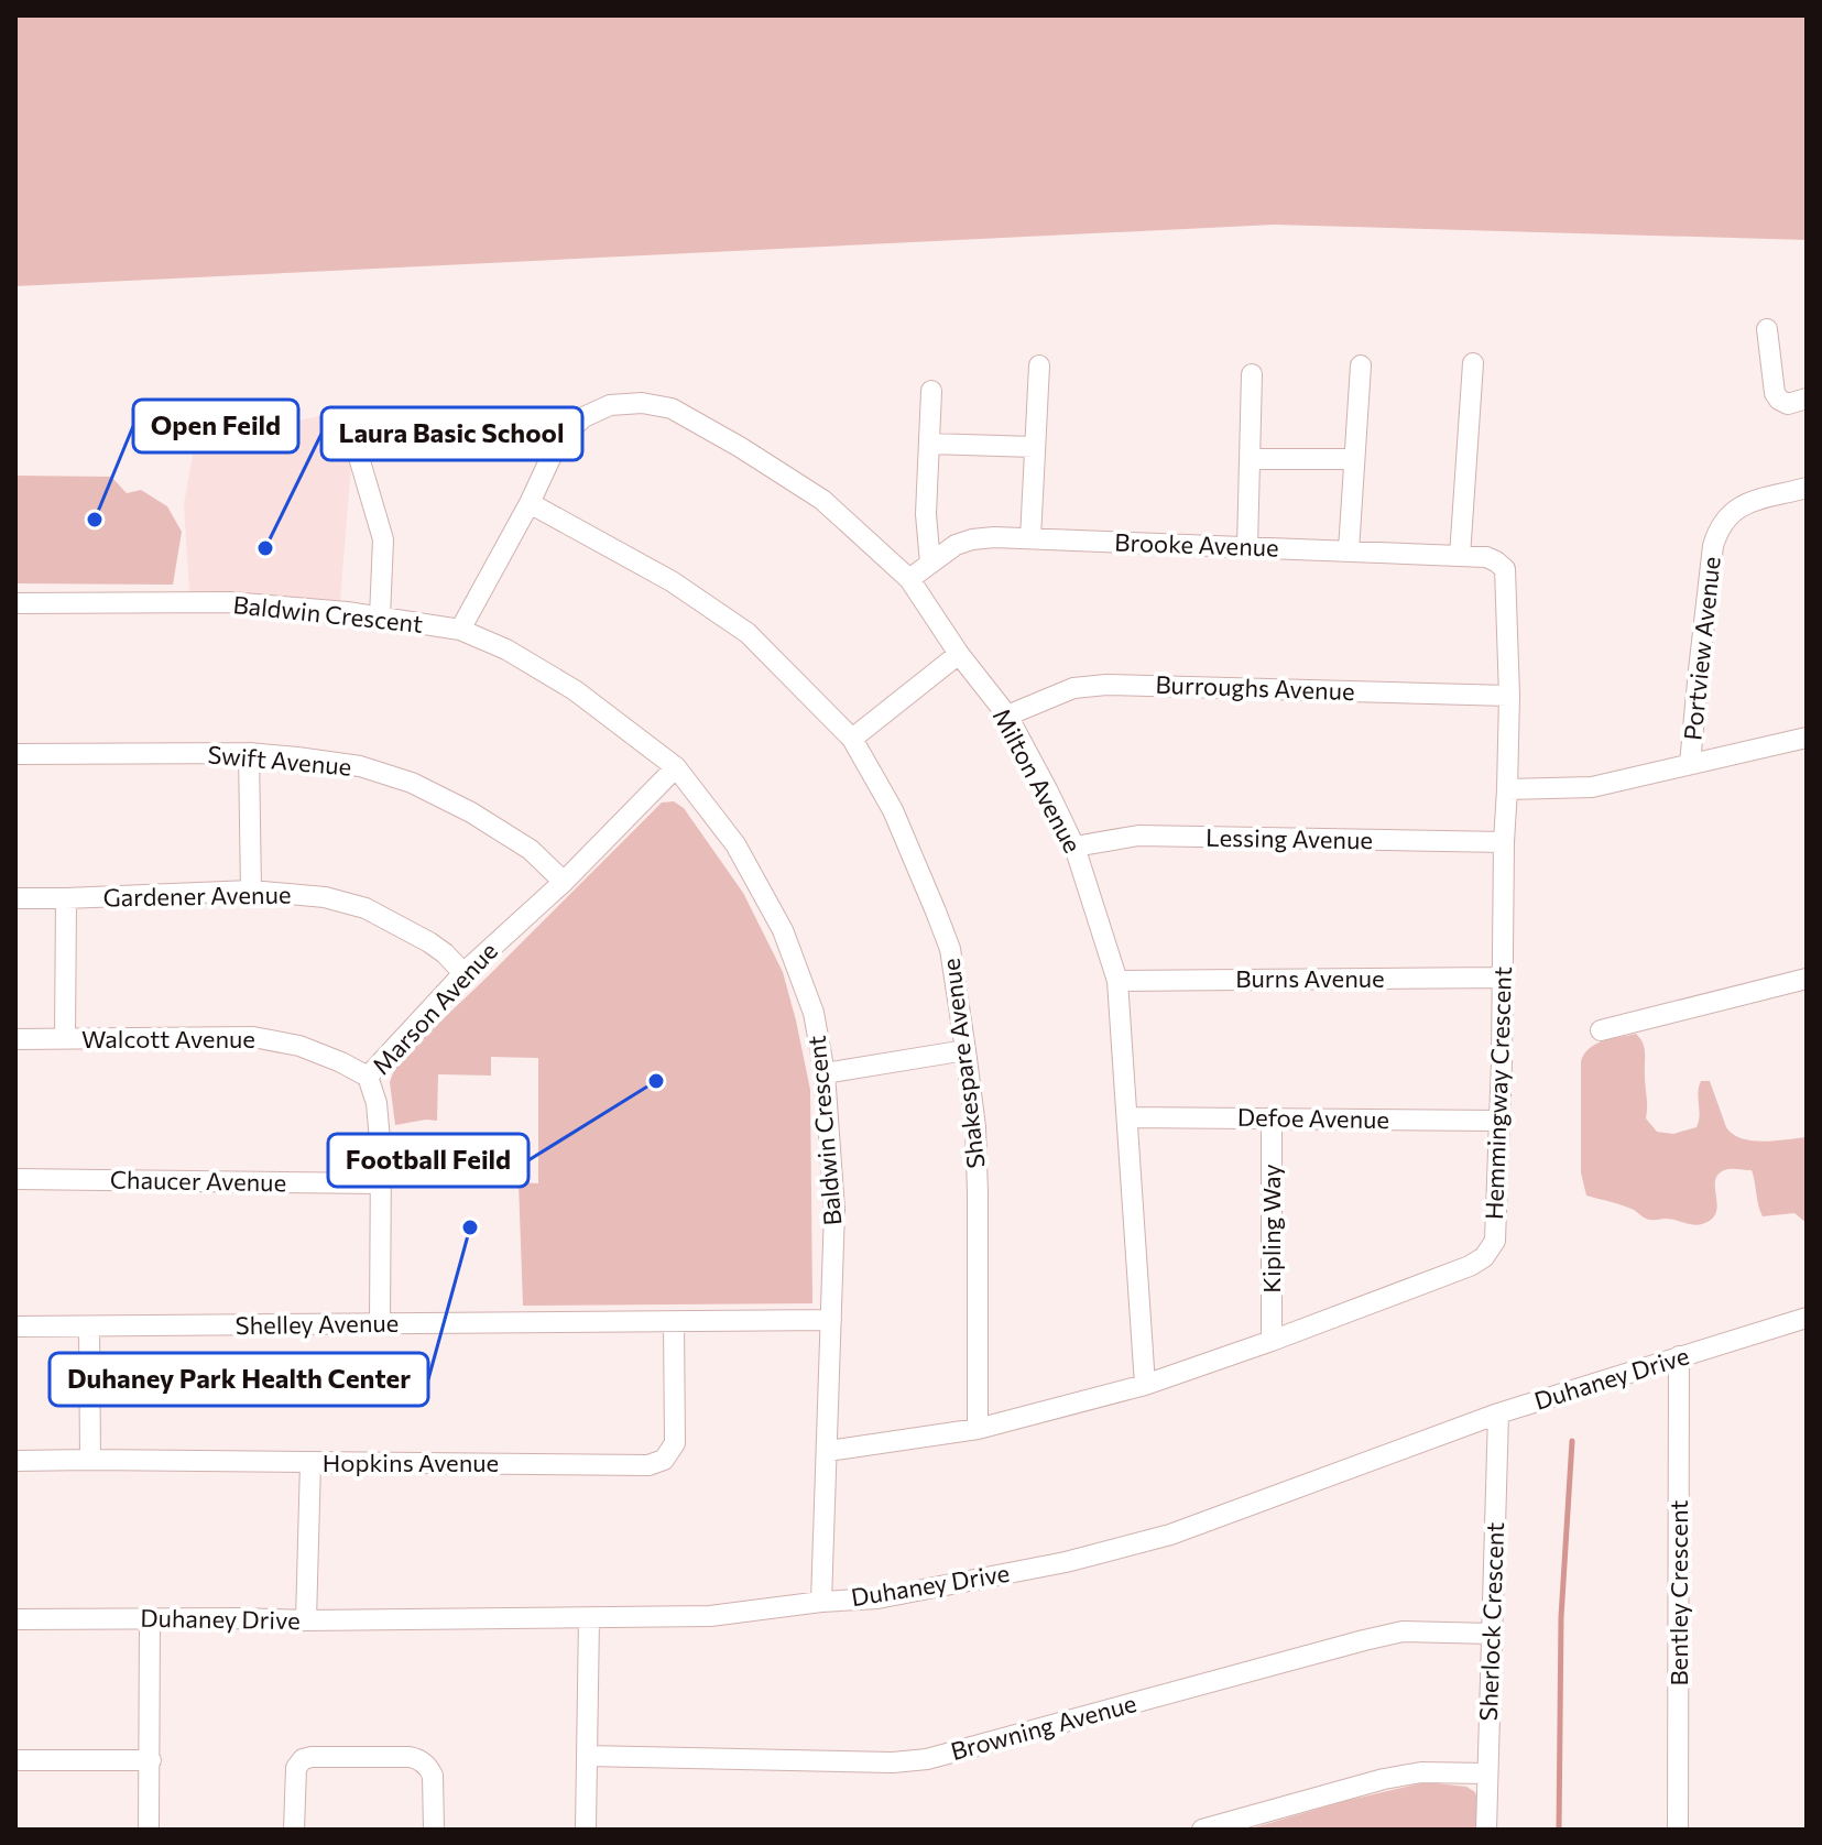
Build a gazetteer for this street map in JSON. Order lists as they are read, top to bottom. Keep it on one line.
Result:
{"streets":{"street":["Brooke Avenue","Baldwin Crescent","Portview Avenue","Burroughs Avenue","Swift Avenue","Milton Avenue","Lessing Avenue","Gardener Avenue","Burns Avenue","Marson Avenue","Walcott Avenue","Shakespare Avenue","Hemmingway Crescent","Defoe Avenue","Chaucer Avenue","Kipling Way","Shelley Avenue","Duhaney Drive","Hopkins Avenue","Bentley Crescent","Sherlock Crescent","Browning Avenue"]},"crossings":[["Brooke Avenue","Milton Avenue"],["Brooke Avenue","Hemmingway Crescent"],["Baldwin Crescent","Marson Avenue"],["Baldwin Crescent","Hemmingway Crescent"],["Baldwin Crescent","Shelley Avenue"],["Baldwin Crescent","Duhaney Drive"],["Burroughs Avenue","Milton Avenue"],["Burroughs Avenue","Hemmingway Crescent"],["Swift Avenue","Marson Avenue"],["Milton Avenue","Lessing Avenue"],["Milton Avenue","Burns Avenue"],["Milton Avenue","Shakespare Avenue"],["Milton Avenue","Hemmingway Crescent"],["Milton Avenue","Defoe Avenue"],["Lessing Avenue","Hemmingway Crescent"],["Gardener Avenue","Marson Avenue"],["Burns Avenue","Hemmingway Crescent"],["Marson Avenue","Walcott Avenue"],["Marson Avenue","Chaucer Avenue"],["Marson Avenue","Shelley Avenue"],["Shakespare Avenue","Hemmingway Crescent"],["Hemmingway Crescent","Defoe Avenue"],["Hemmingway Crescent","Kipling Way"],["Defoe Avenue","Kipling Way"],["Shelley Avenue","Hopkins Avenue"],["Duhaney Drive","Bentley Crescent"],["Duhaney Drive","Sherlock Crescent"],["Sherlock Crescent","Browning Avenue"]],"places":["Open Feild","Laura Basic School","Football Feild","Duhaney Park Health Center"]}
